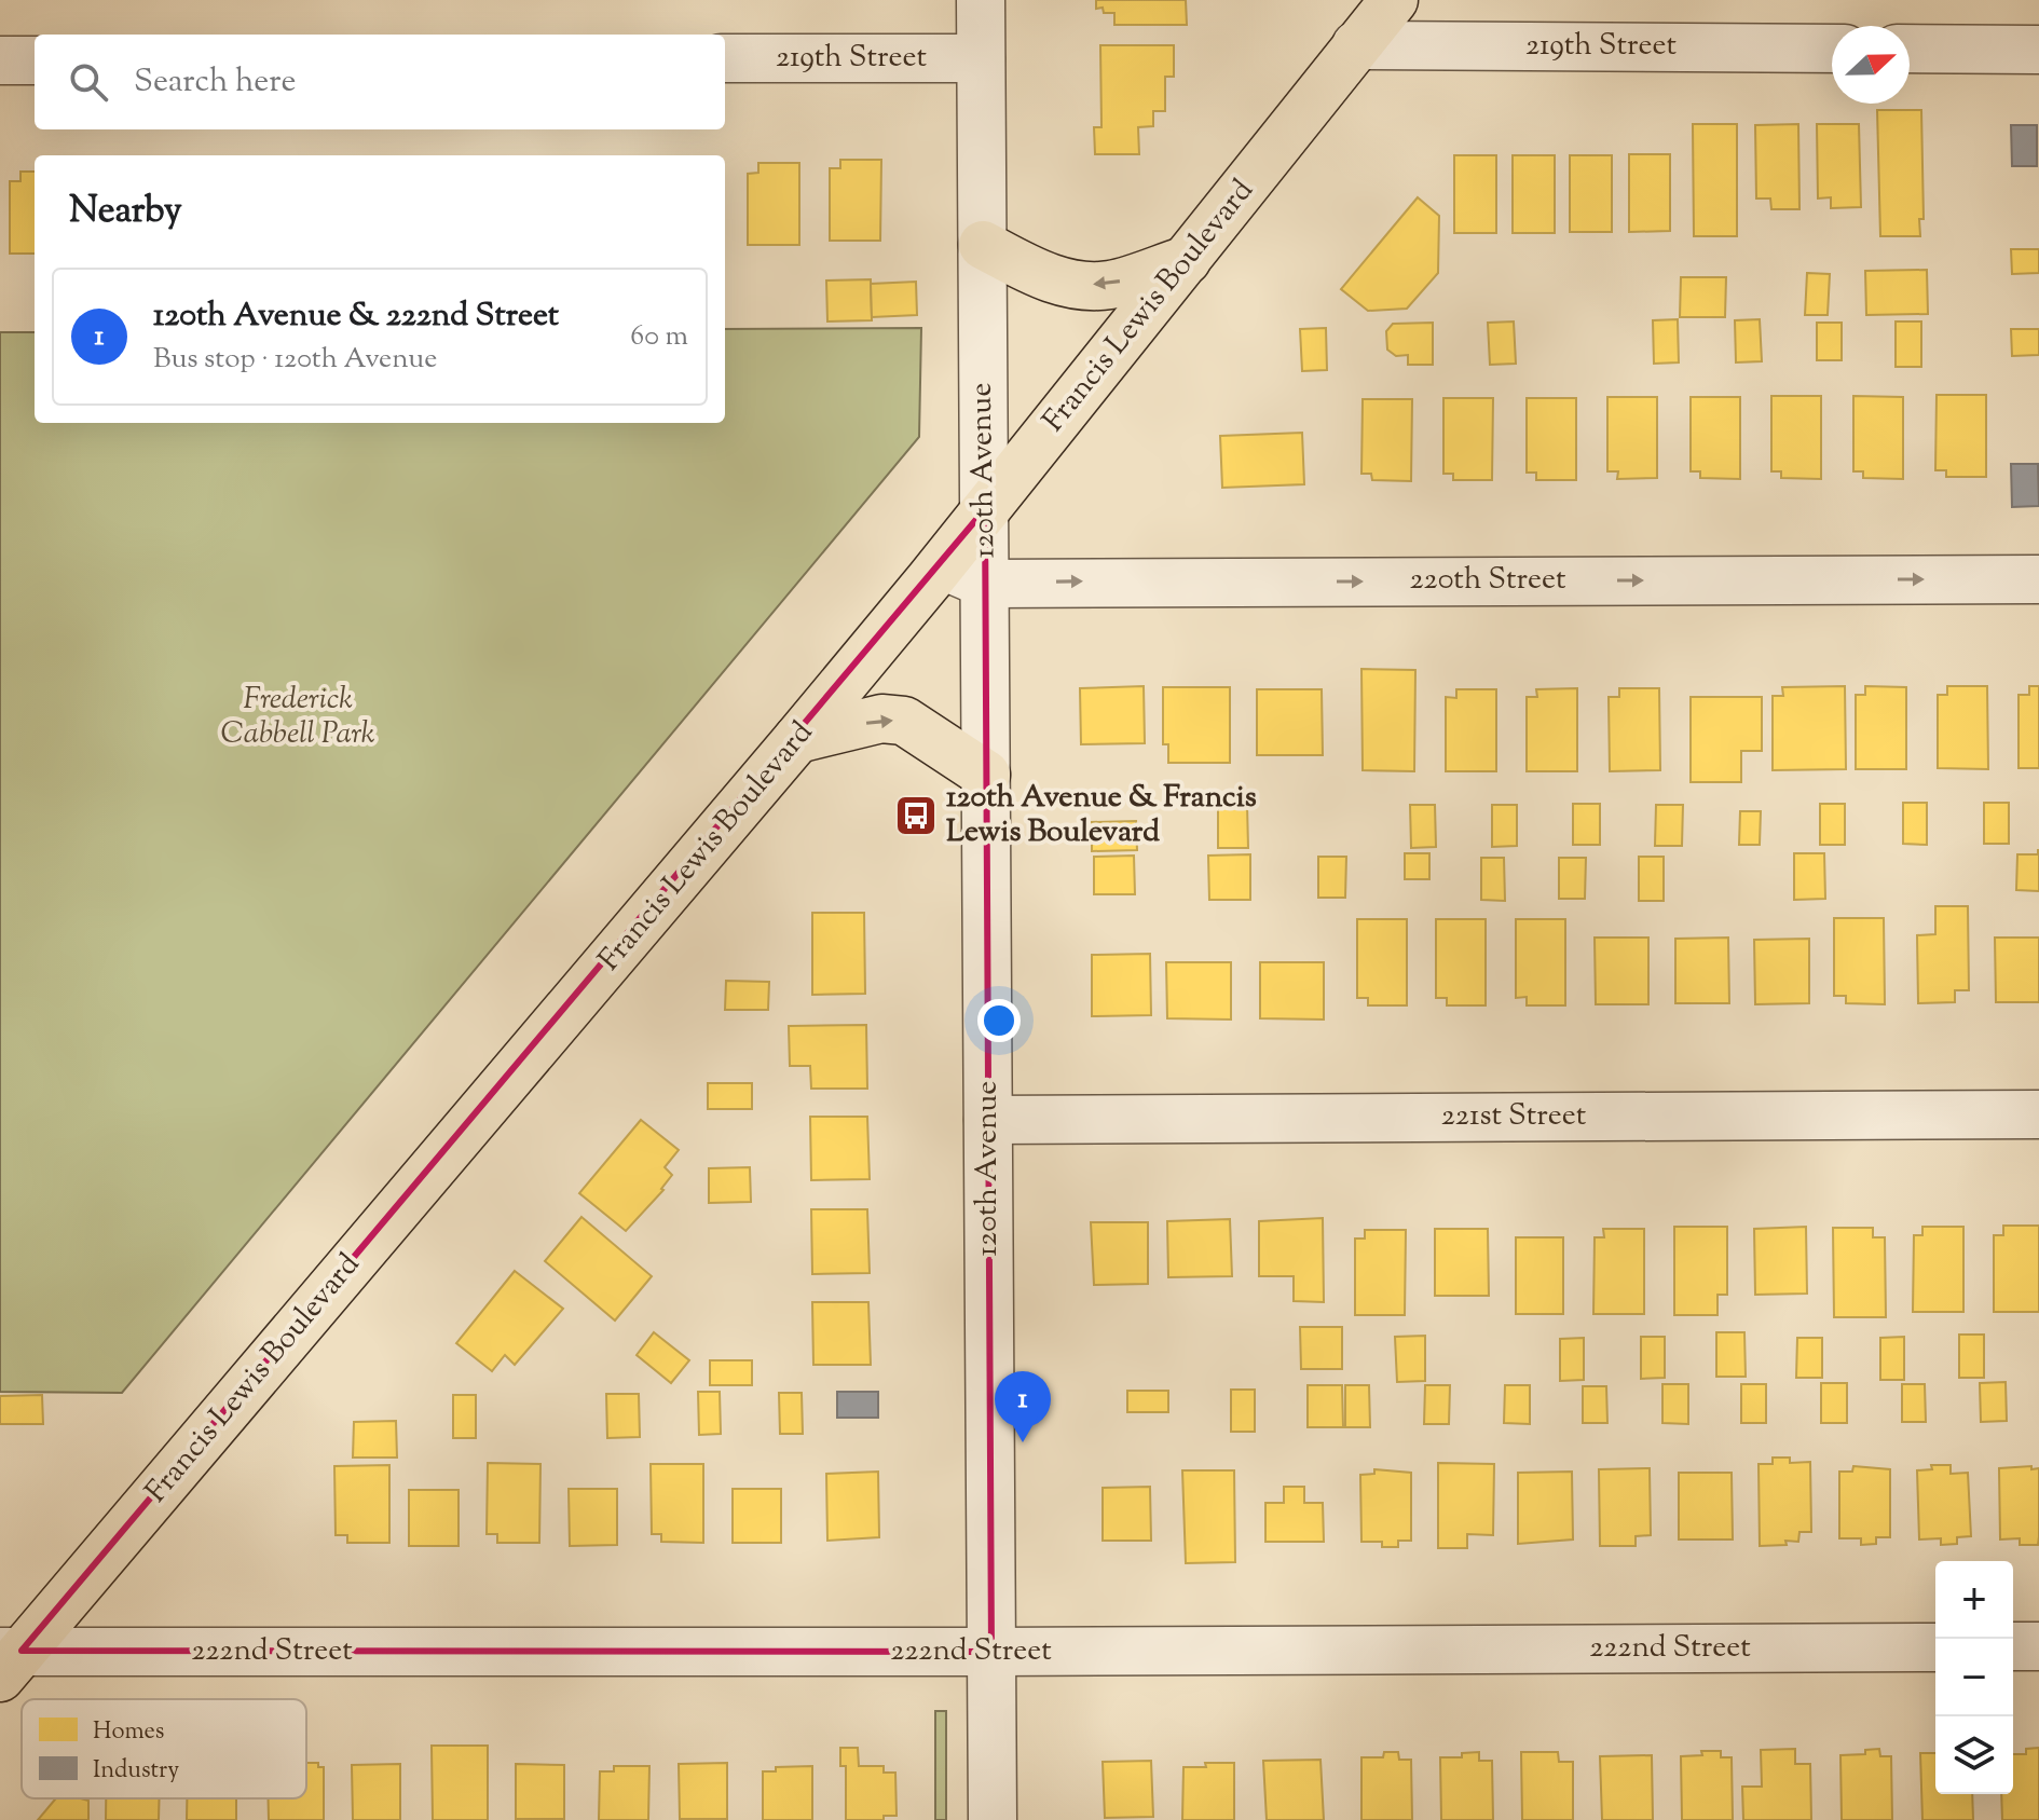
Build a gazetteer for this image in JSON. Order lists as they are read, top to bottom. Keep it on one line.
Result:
{"streets":{"main road":["Francis Lewis Boulevard"],"street":["219th Street","120th Avenue","220th Street","221st Street","222nd Street"]},"crossings":[["219th Street","Francis Lewis Boulevard"],["219th Street","120th Avenue"],["Francis Lewis Boulevard","120th Avenue"],["Francis Lewis Boulevard","220th Street"],["Francis Lewis Boulevard","222nd Street"],["120th Avenue","220th Street"],["120th Avenue","221st Street"],["120th Avenue","222nd Street"]],"one_way":["220th Street"],"parks":["Frederick Cabbell Park"],"places":{"bus stop":["120th Avenue & Francis Lewis Boulevard"]},"legend":["Homes","Industry"],"north":"right","page":{"search":"Search here","heading":"Nearby","list":[{"mark":"1","name":"120th Avenue & 222nd Street","note":"Bus stop · 120th Avenue","value":"60 m"}],"pins":"1","map_buttons":["+","−"]}}
